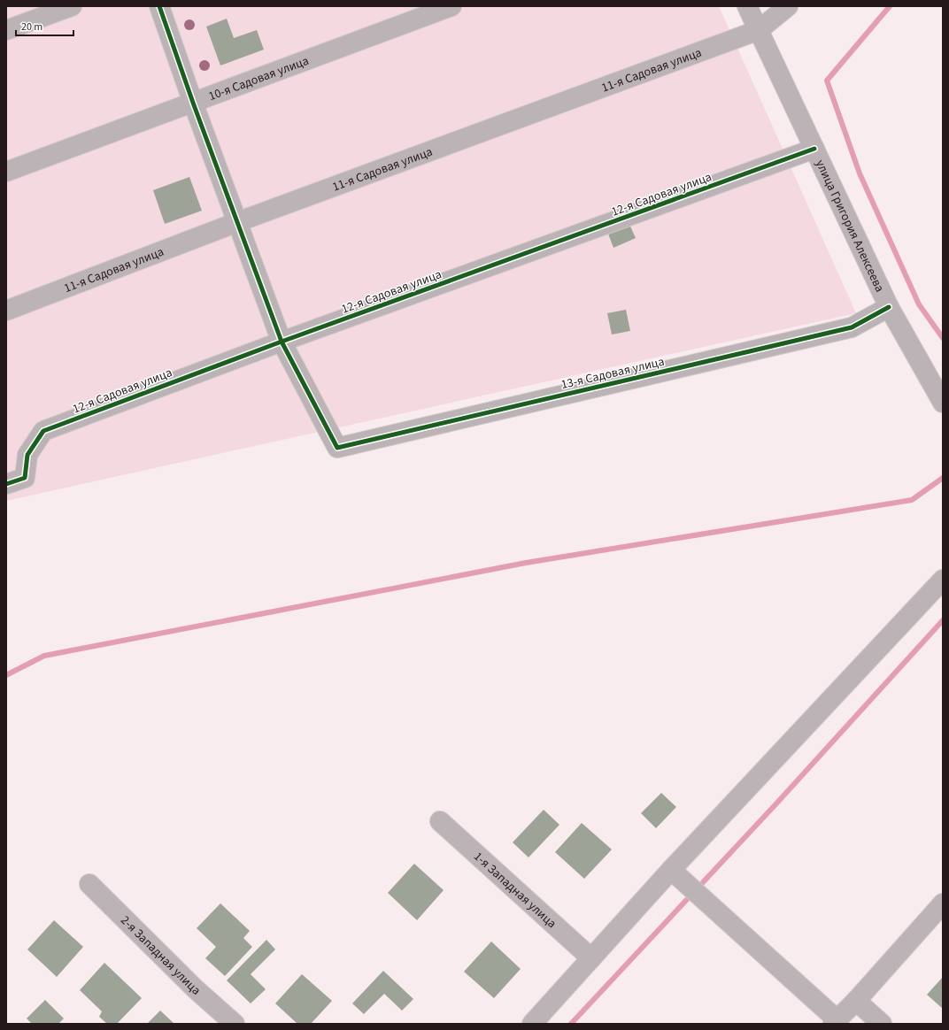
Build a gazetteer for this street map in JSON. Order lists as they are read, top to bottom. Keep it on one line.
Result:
{"streets":{"street":["11-я Садовая улица","10-я Садовая улица","12-я Садовая улица","улица Григория Алексеева","13-я Садовая улица","1-я Западная улица","2-я Западная улица"]},"crossings":[["11-я Садовая улица","улица Григория Алексеева"],["12-я Садовая улица","улица Григория Алексеева"],["12-я Садовая улица","13-я Садовая улица"],["улица Григория Алексеева","13-я Садовая улица"]],"scale_bar":"20 m"}
